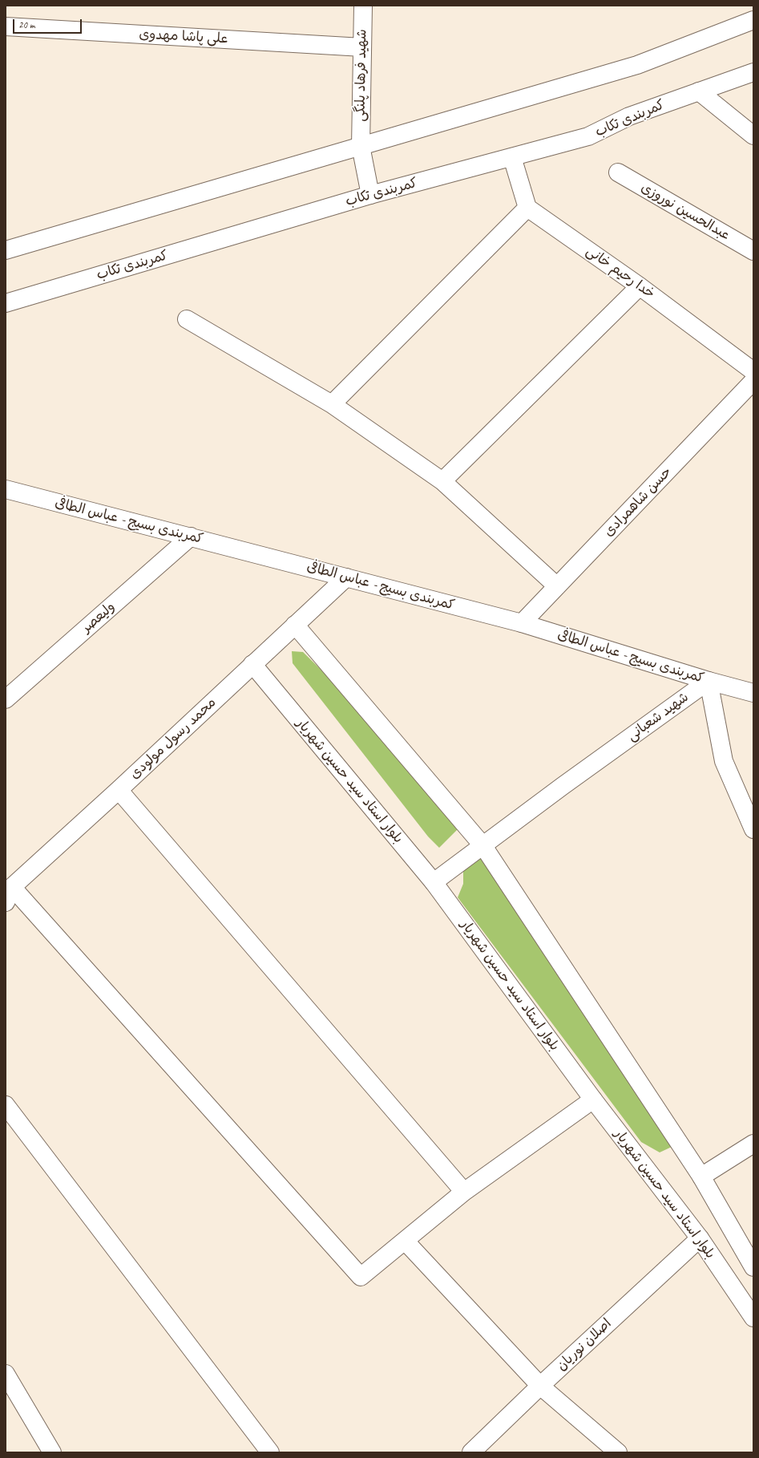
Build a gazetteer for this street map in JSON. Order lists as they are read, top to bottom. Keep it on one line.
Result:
{"streets":{"street":["علی پاشا مهدوی","شهید فرهاد پلنگی","کمربندی تکاب","عبدالحسین نوروزی","خدا رحیم خانی","حسن شاهمرادی","کمربندی بسیج - عباس الطافی","ولیعصر","شهید شعبانی","محمد رسول مولودی","بلوار استاد سید حسین شهریار","اصلان نوریان"]},"crossings":[["علی پاشا مهدوی","شهید فرهاد پلنگی"],["شهید فرهاد پلنگی","کمربندی تکاب"],["حسن شاهمرادی","کمربندی بسیج - عباس الطافی"],["کمربندی بسیج - عباس الطافی","ولیعصر"],["کمربندی بسیج - عباس الطافی","شهید شعبانی"],["کمربندی بسیج - عباس الطافی","محمد رسول مولودی"],["شهید شعبانی","بلوار استاد سید حسین شهریار"],["محمد رسول مولودی","بلوار استاد سید حسین شهریار"],["بلوار استاد سید حسین شهریار","اصلان نوریان"]],"scale_bar":"20 m"}
